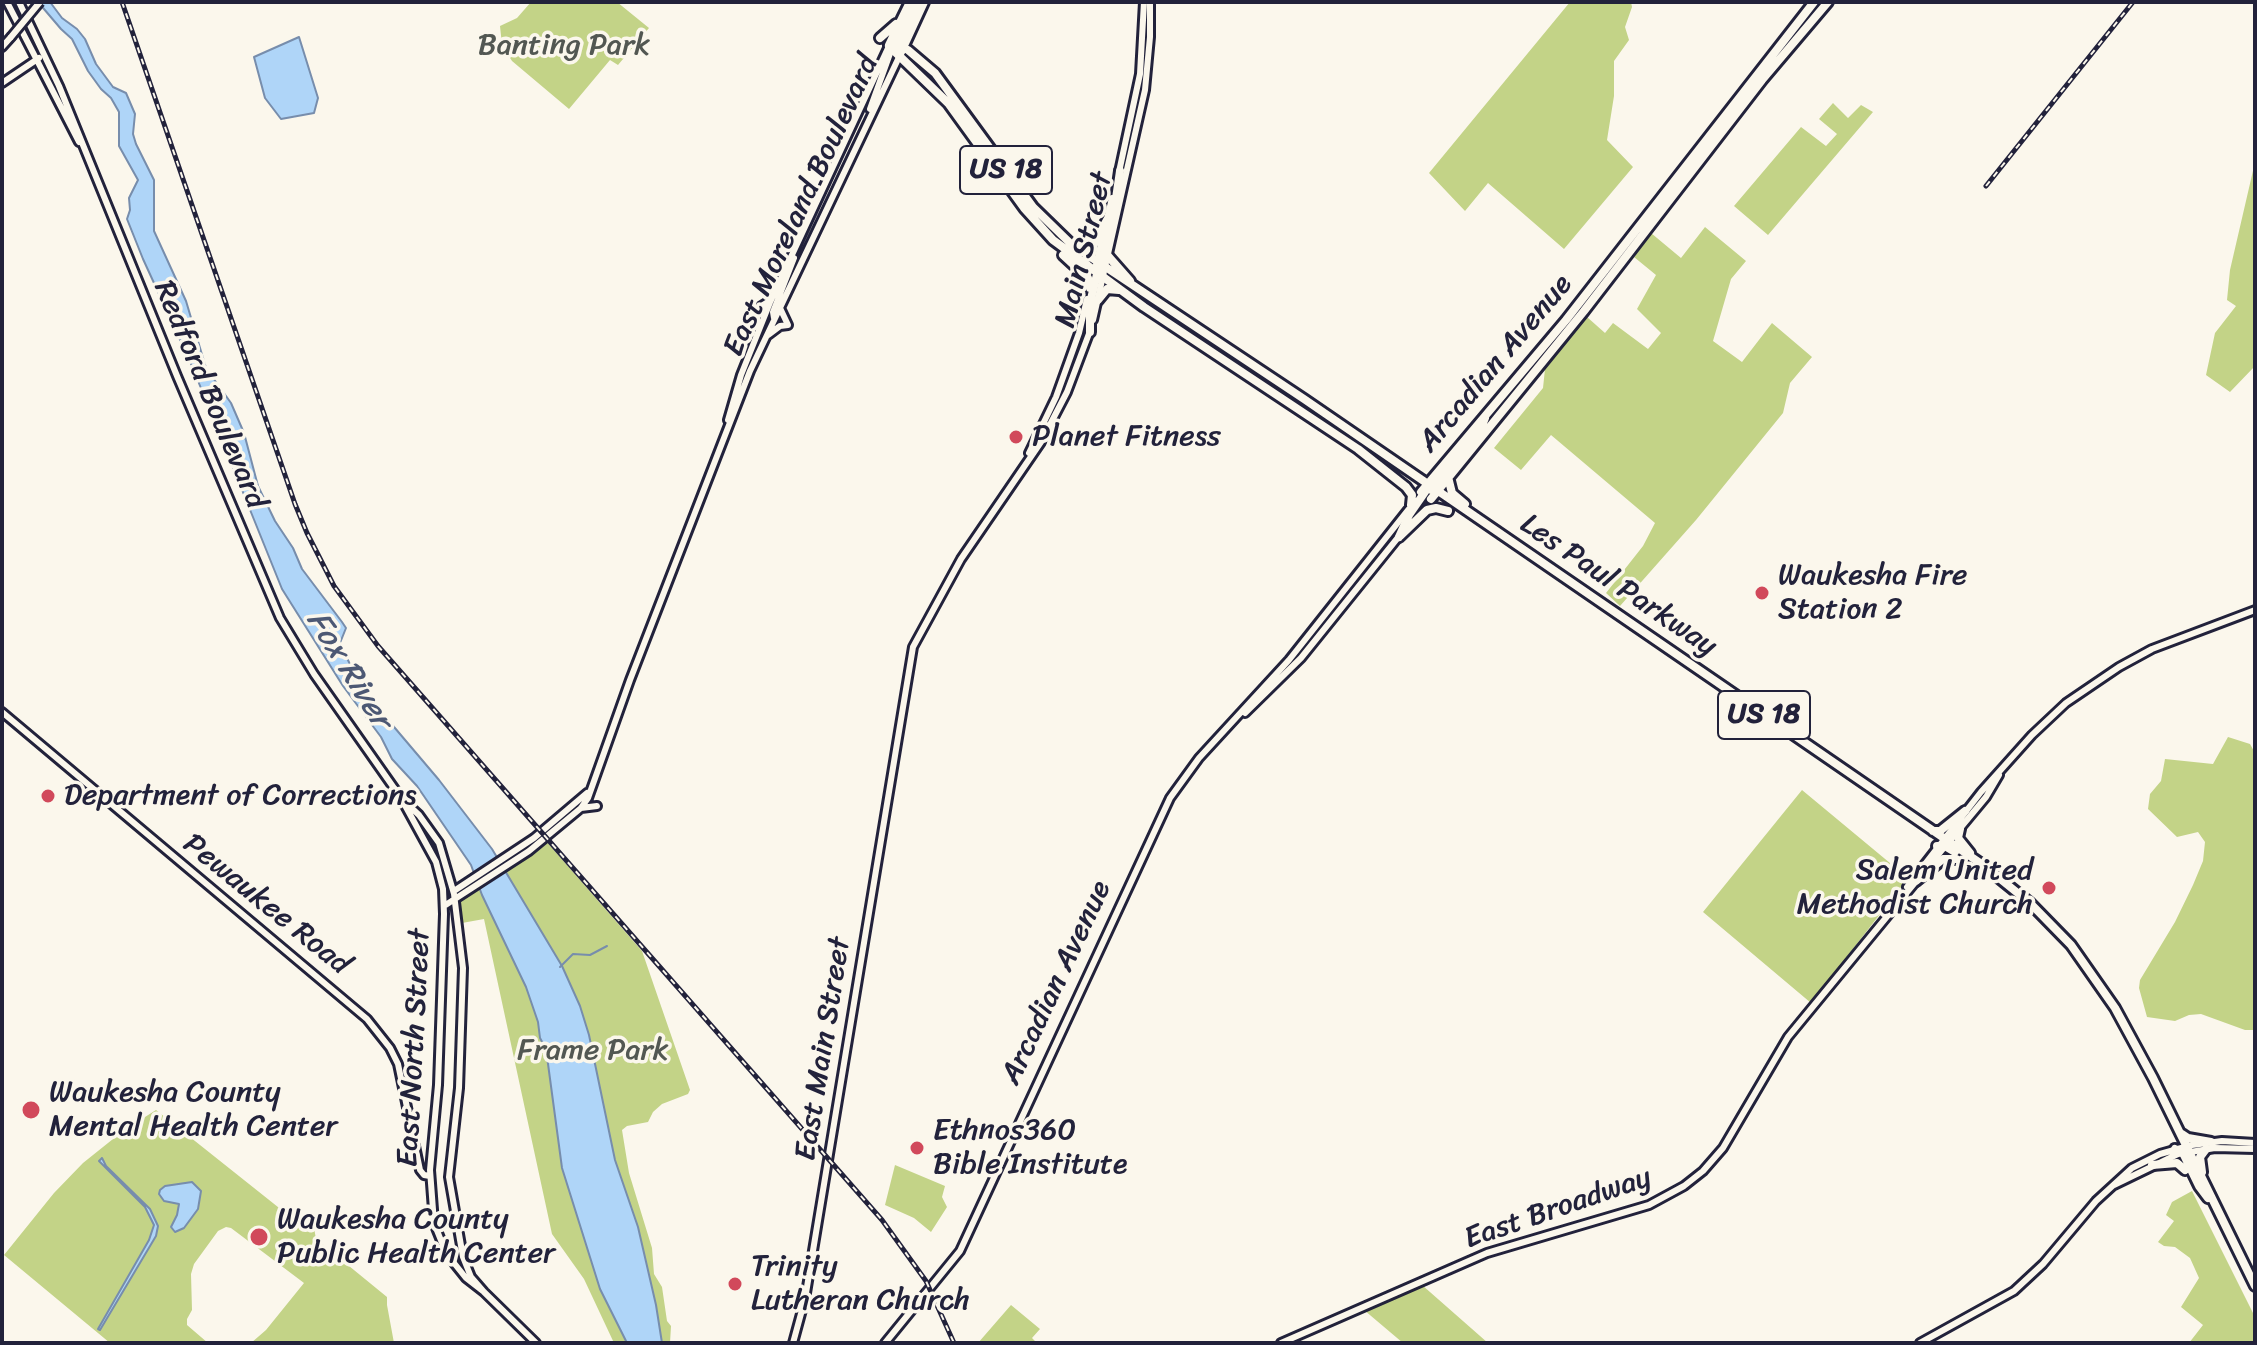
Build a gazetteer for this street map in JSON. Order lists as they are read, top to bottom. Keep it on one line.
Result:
{"streets":{"main road":["US 18","East Moreland Boulevard","Main Street","Arcadian Avenue","Redford Boulevard","Les Paul Parkway","Pewaukee Road","East North Street","East Main Street","East Broadway"]},"crossings":[["US 18","East Moreland Boulevard"],["US 18","Main Street"],["US 18","Arcadian Avenue"],["East Moreland Boulevard","East North Street"],["Main Street","East Main Street"],["Redford Boulevard","East North Street"],["Les Paul Parkway","East Broadway"],["Pewaukee Road","East North Street"]],"water":["Fox River"],"parks":["Banting Park","Frame Park"],"places":["Planet Fitness","Waukesha Fire Station 2","Department of Corrections","Salem United Methodist Church","Waukesha County Mental Health Center","Ethnos360 Bible Institute","Waukesha County Public Health Center","Trinity Lutheran Church"]}
